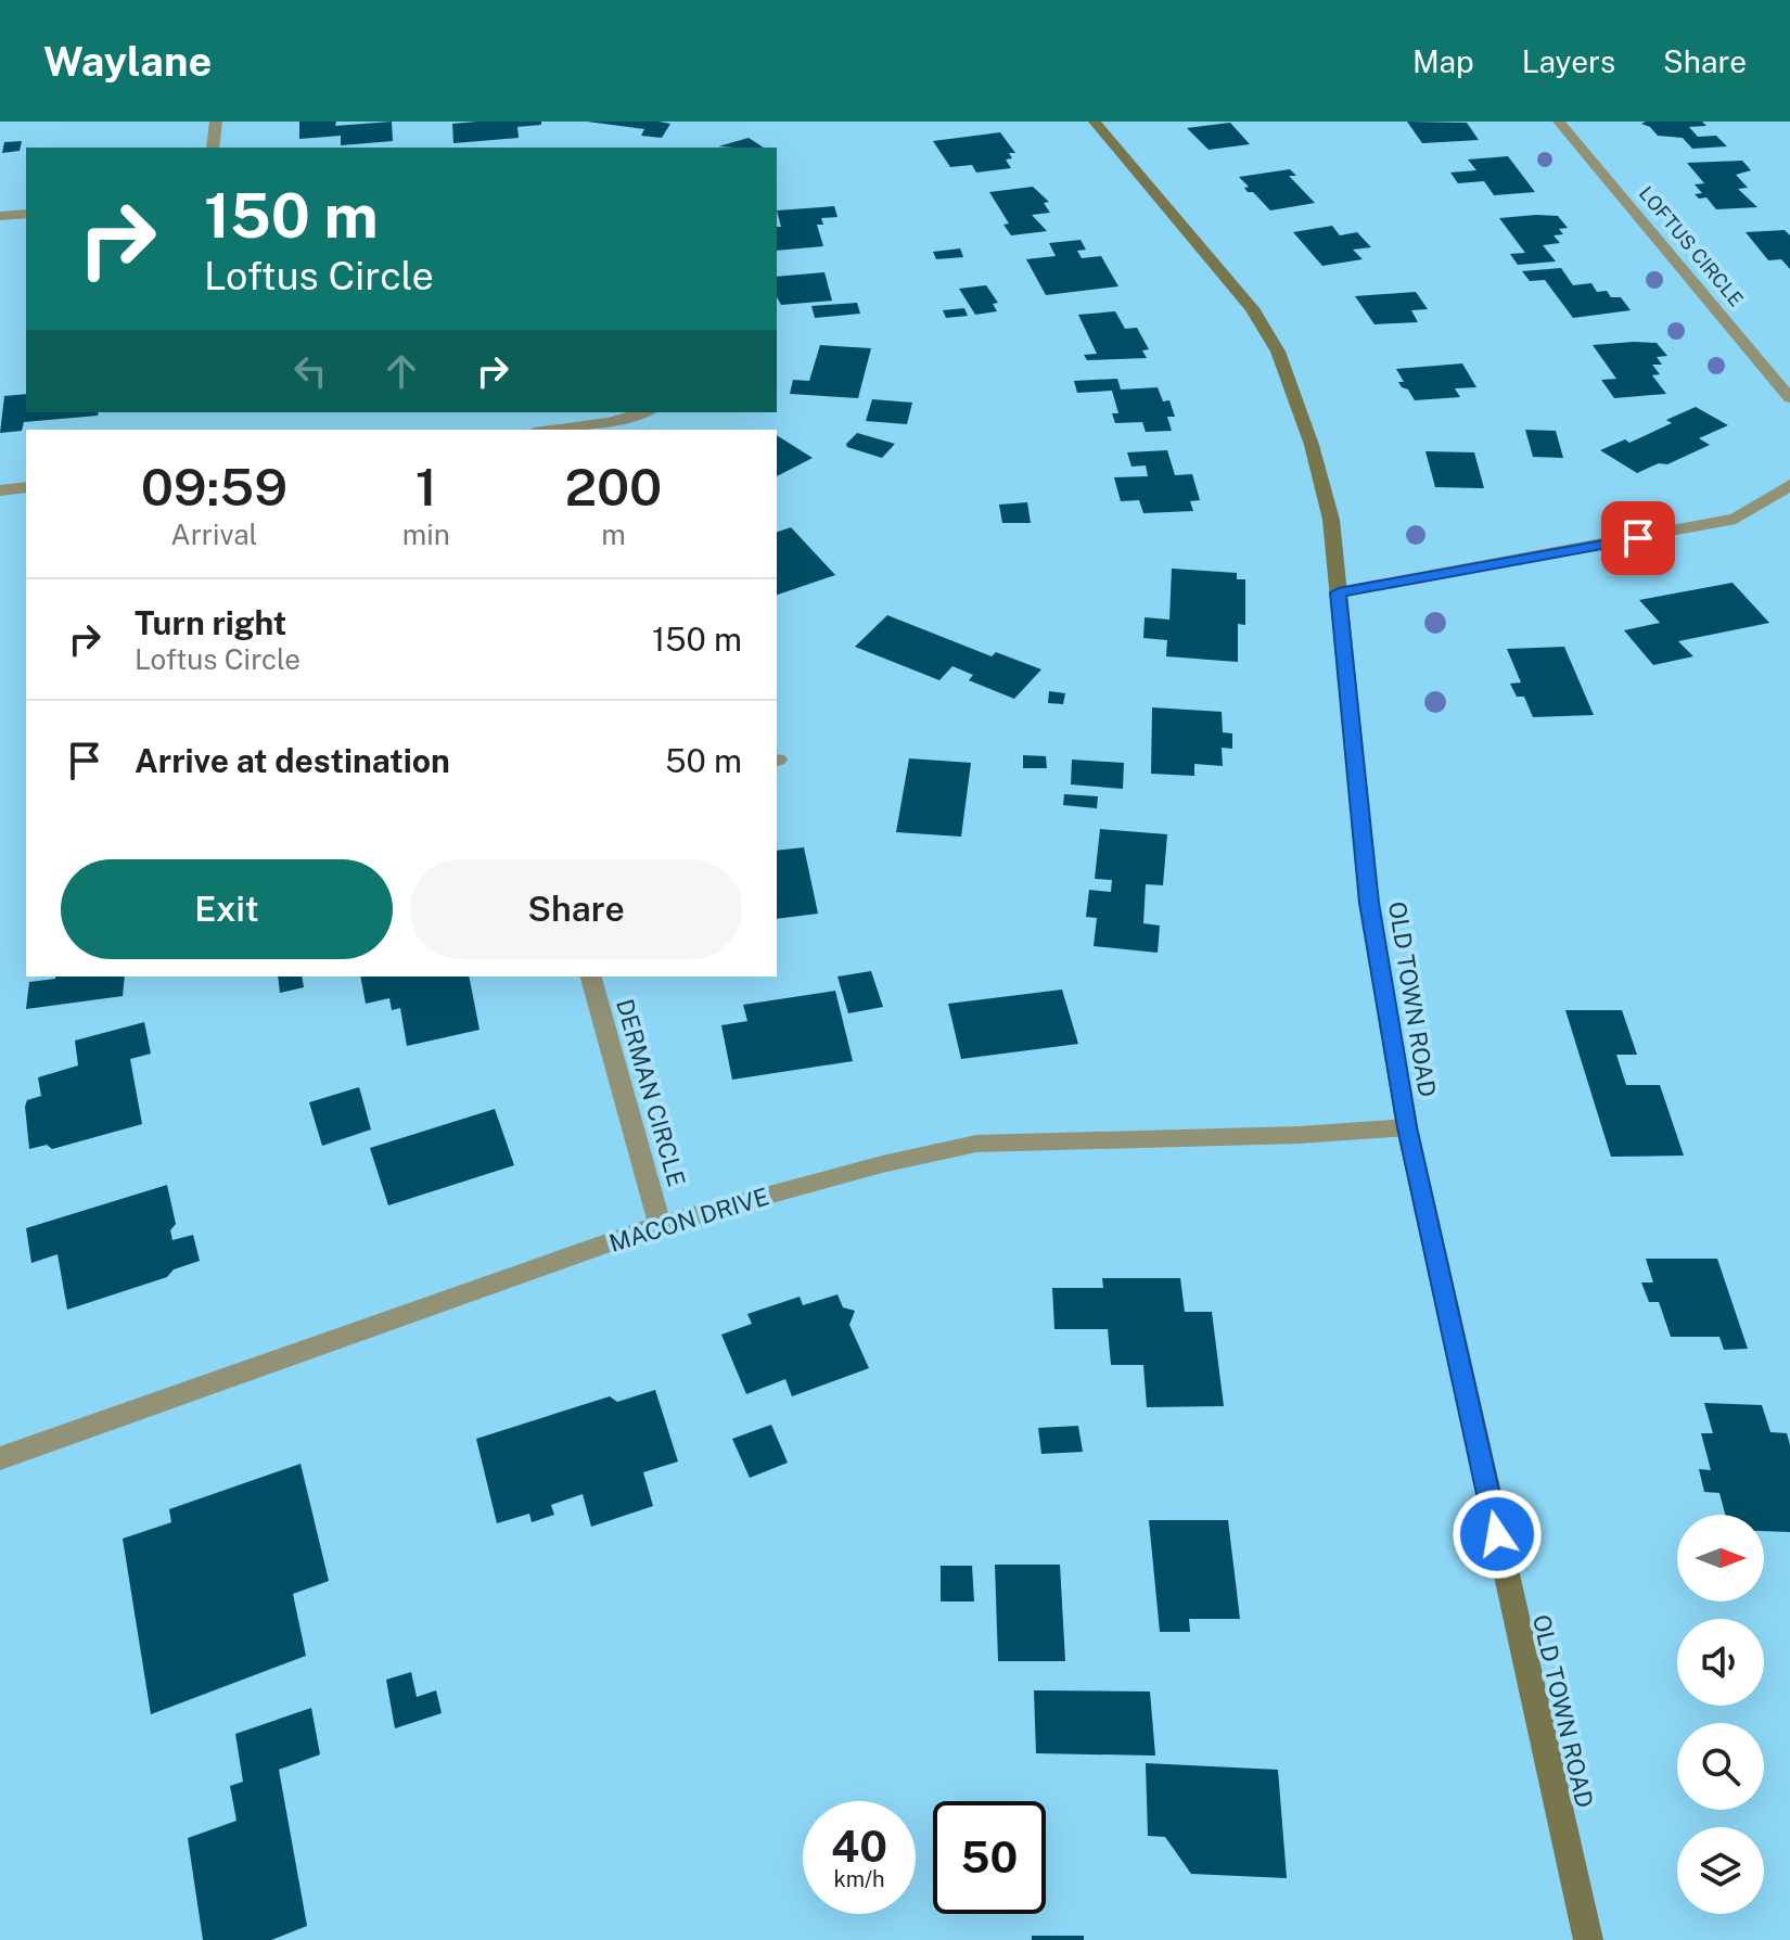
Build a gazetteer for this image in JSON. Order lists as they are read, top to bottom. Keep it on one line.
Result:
{"streets":{"main road":["OLD TOWN ROAD"],"street":["LOFTUS CIRCLE","DERMAN CIRCLE","MACON DRIVE"]},"crossings":[["OLD TOWN ROAD","MACON DRIVE"],["DERMAN CIRCLE","MACON DRIVE"]],"north":"right","page":{"header":"Waylane","nav":["Map","Layers","Share"],"turn":["150 m","Loftus Circle"],"eta":["09:59","Arrival","1","min","200","m"],"list":[{"name":"Turn right","note":"Loftus Circle","value":"150 m"},{"name":"Arrive at destination","value":"50 m"}],"buttons":["Exit","Share"],"speed":"40 km/h","limit":"50"}}
